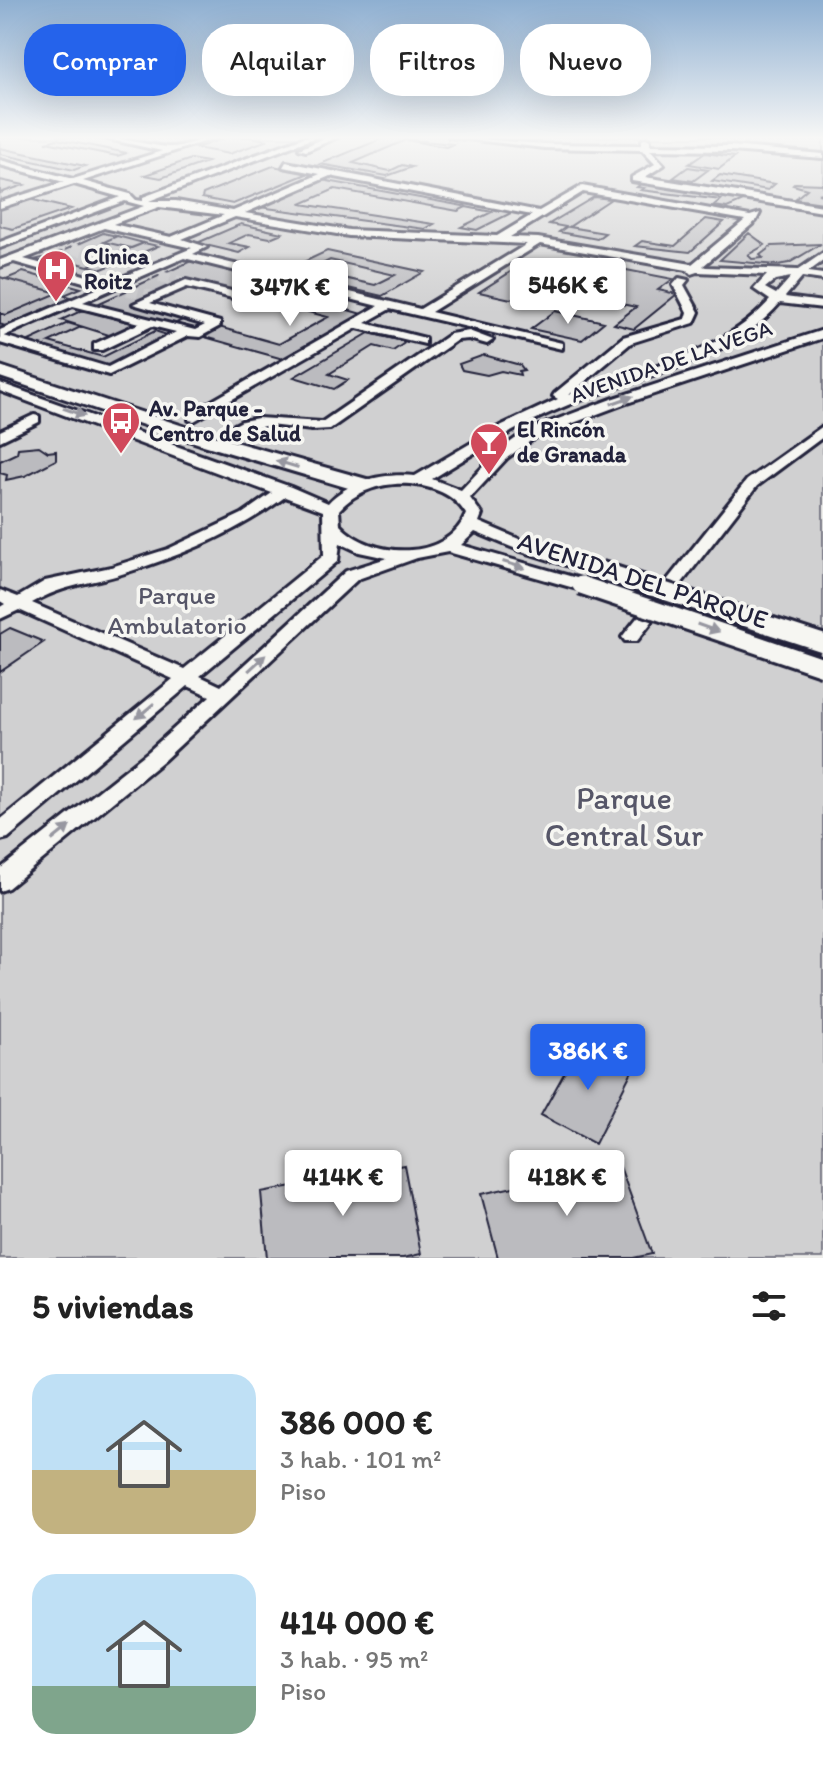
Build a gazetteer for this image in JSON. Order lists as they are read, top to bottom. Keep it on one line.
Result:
{"streets":{"street":["AVENIDA DE LA VEGA","AVENIDA DEL PARQUE"]},"parks":["Parque Ambulatorio","Parque Central Sur"],"places":{"hospital":["Clinica Roitz"],"bus stop":["Av. Parque - Centro de Salud"],"bar":["El Rincón de Granada"]},"page":{"chip":["Comprar","Alquilar","Filtros","Nuevo"],"price":["546K €","347K €","386K €","414K €","418K €"],"heading":"5 viviendas","list":[{"name":"386 000 €","note":"3 hab. · 101 m² · Piso"},{"name":"414 000 €","note":"3 hab. · 95 m² · Piso"}]}}
